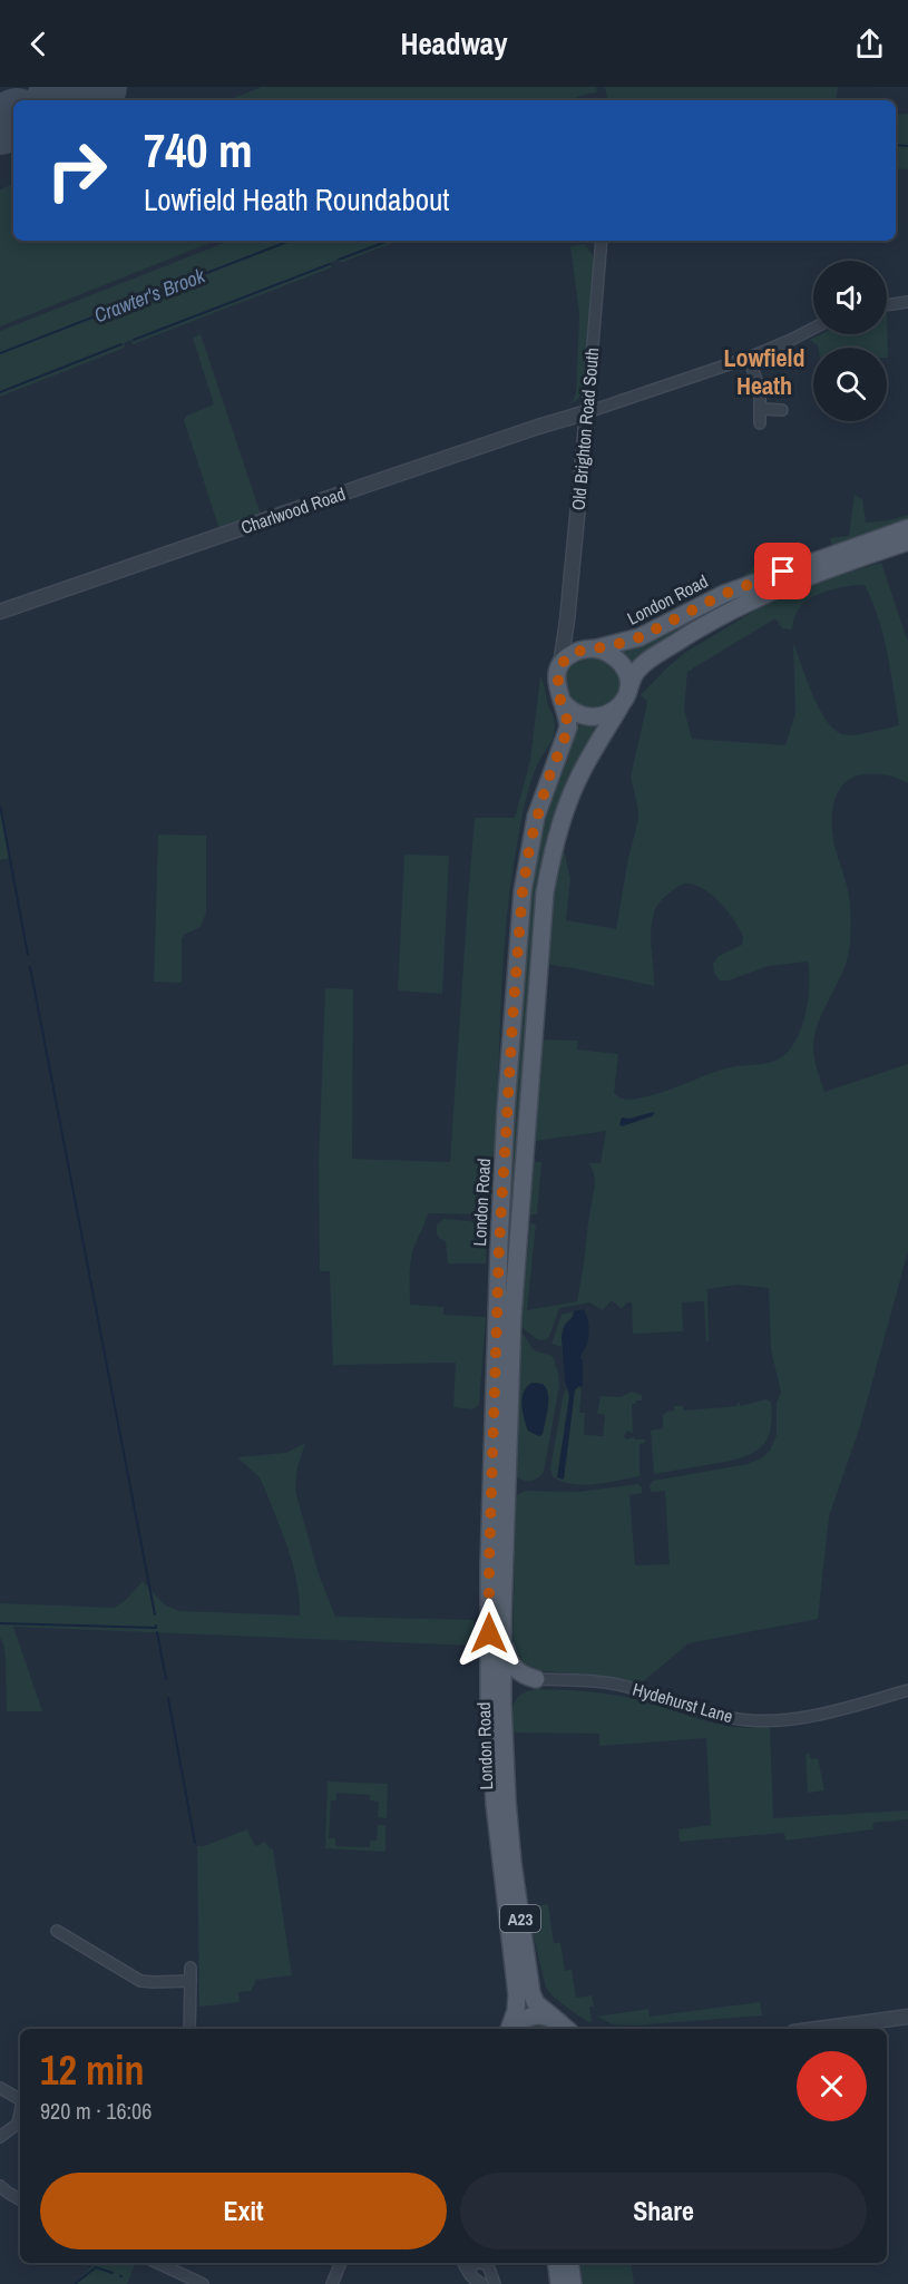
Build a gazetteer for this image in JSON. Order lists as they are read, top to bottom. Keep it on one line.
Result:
{"streets":{"main road":["London Road","A23"],"street":["Old Brighton Road South","Charlwood Road","Hydehurst Lane"]},"crossings":[["Old Brighton Road South","Charlwood Road"],["Old Brighton Road South","London Road"]],"districts":["Lowfield Heath"],"water":["Crawter's Brook"],"page":{"header":"Headway","turn":["740 m","Lowfield Heath Roundabout"],"heading":["12 min","920 m · 16:06"],"buttons":["Exit","Share"]}}
